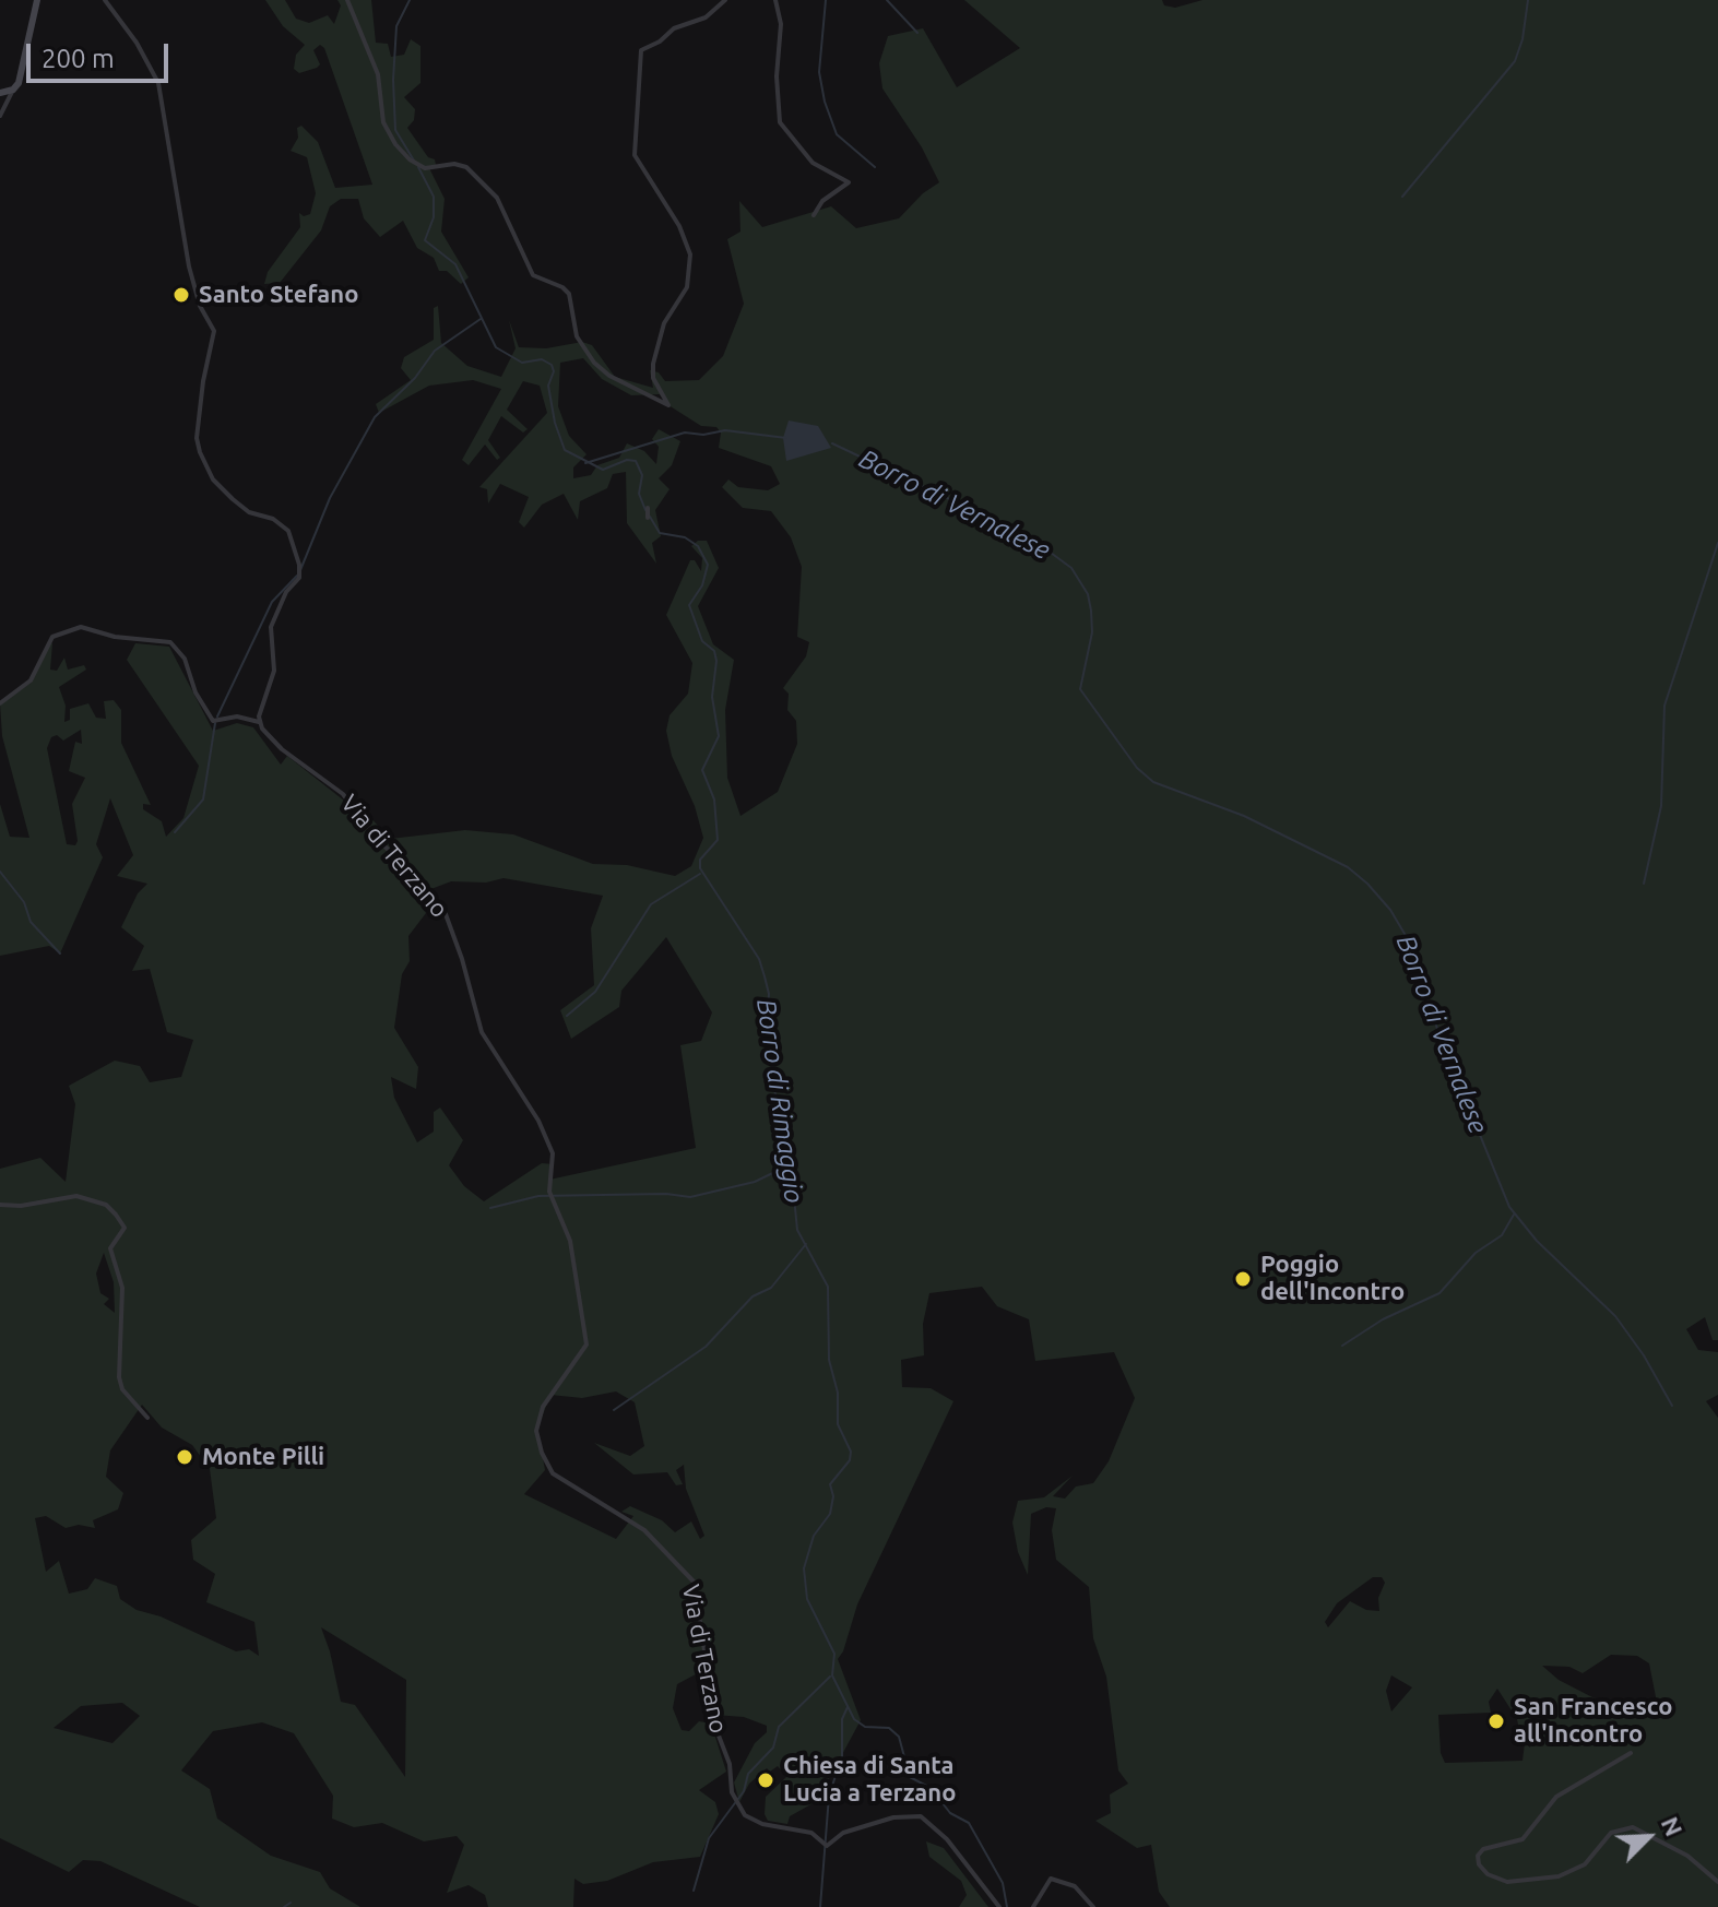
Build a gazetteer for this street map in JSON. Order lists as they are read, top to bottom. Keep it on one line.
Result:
{"streets":{"street":["Via di Terzano"]},"water":["Borro di Vernalese","Borro di Rimaggio"],"places":["Santo Stefano","Poggio dell'Incontro","Monte Pilli","San Francesco all'Incontro","Chiesa di Santa Lucia a Terzano"],"scale_bar":"200 m","north":"top right"}
